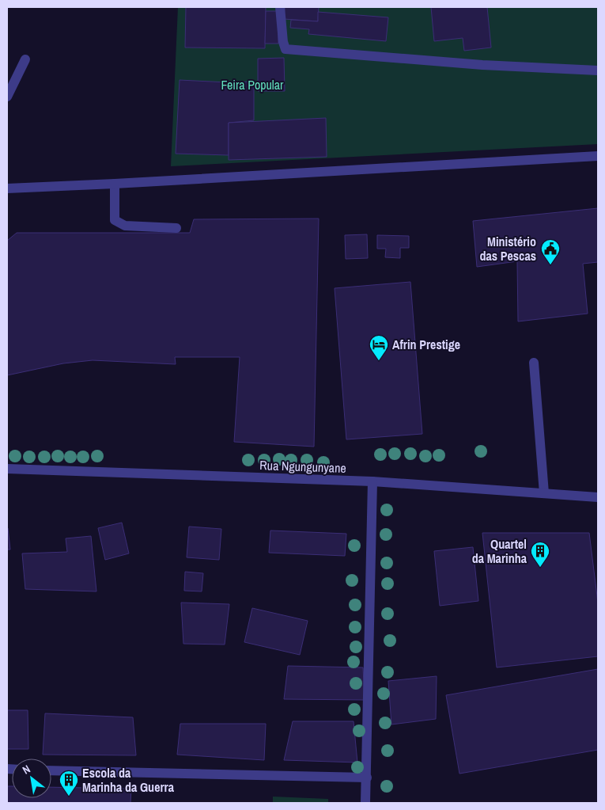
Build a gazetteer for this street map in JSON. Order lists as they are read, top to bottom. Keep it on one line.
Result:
{"streets":{"street":["Rua Ngungunyane"]},"parks":["Feira Popular"],"places":{"public building":["Ministério das Pescas"],"hotel":["Afrin Prestige"],"building":["Quartel da Marinha","Escola da Marinha da Guerra"]},"north":"top left"}
